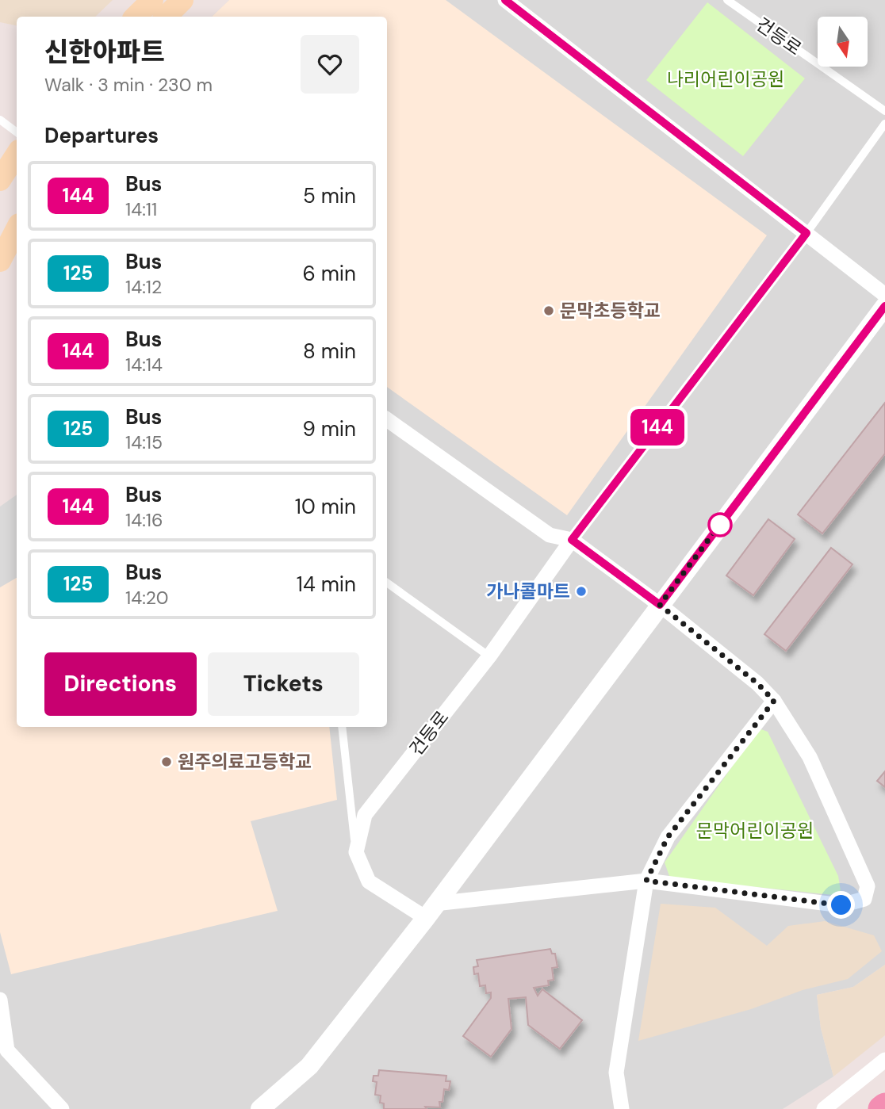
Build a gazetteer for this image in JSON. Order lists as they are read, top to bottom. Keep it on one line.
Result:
{"streets":{"street":["건등로"]},"parks":["나리어린이공원","문막어린이공원"],"places":["문막초등학교","가나콜마트","원주의료고등학교"],"lines":["bus line 144"],"north":"bottom","page":{"on_map":"144","heading":[["신한아파트","Walk · 3 min · 230 m"],"Departures"],"list":[{"mark":"144","name":"Bus","note":"14:11","value":"5 min"},{"mark":"125","name":"Bus","note":"14:12","value":"6 min"},{"mark":"144","name":"Bus","note":"14:14","value":"8 min"},{"mark":"125","name":"Bus","note":"14:15","value":"9 min"},{"mark":"144","name":"Bus","note":"14:16","value":"10 min"},{"mark":"125","name":"Bus","note":"14:20","value":"14 min"}],"buttons":["Directions","Tickets"]}}
